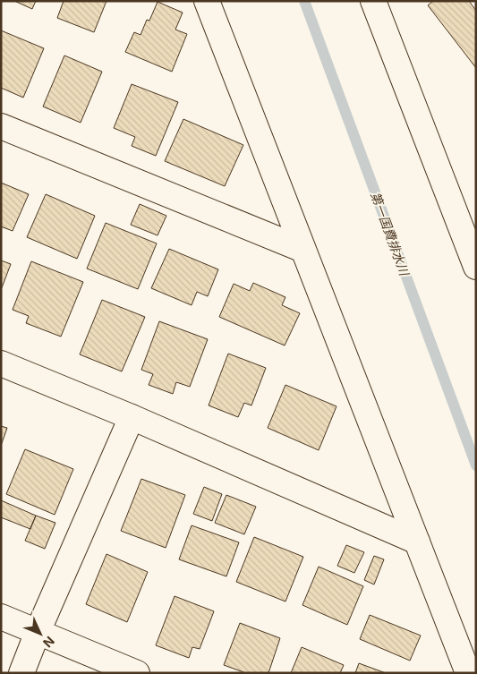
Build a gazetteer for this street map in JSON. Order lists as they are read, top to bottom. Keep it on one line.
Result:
{"water":["第一国費排水川"],"north":"bottom right"}
